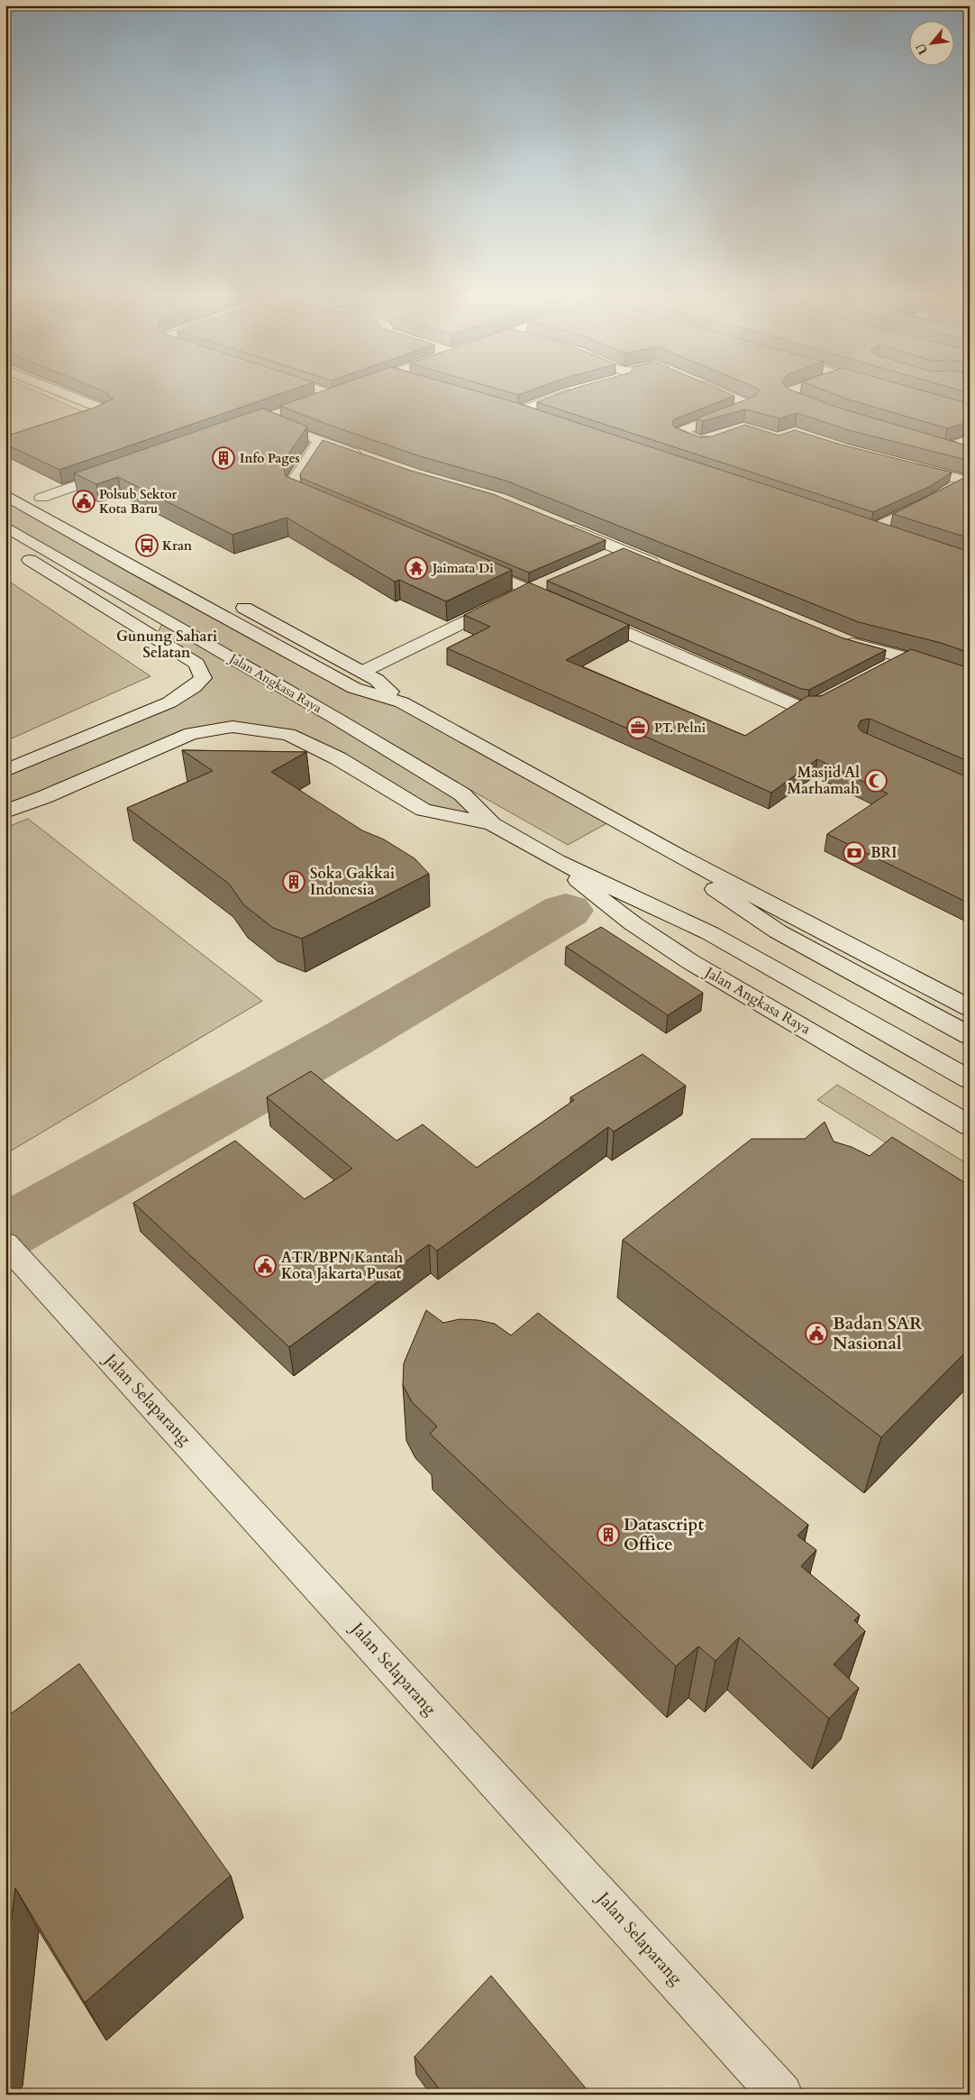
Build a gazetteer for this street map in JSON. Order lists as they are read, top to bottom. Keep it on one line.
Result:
{"streets":{"street":["Jalan Angkasa Raya","Jalan Selaparang"]},"districts":["Gunung Sahari Selatan"],"places":{"building":["Info Pages","Soka Gakkai Indonesia","Datascript Office"],"public building":["Polsub Sektor Kota Baru","ATR/BPN Kantah Kota Jakarta Pusat","Badan SAR Nasional"],"bus stop":["Kran"],"temple":["Jaimata Di"],"office":["PT. Pelni"],"mosque":["Masjid Al Marhamah"],"bank":["BRI"]},"north":"bottom left"}
